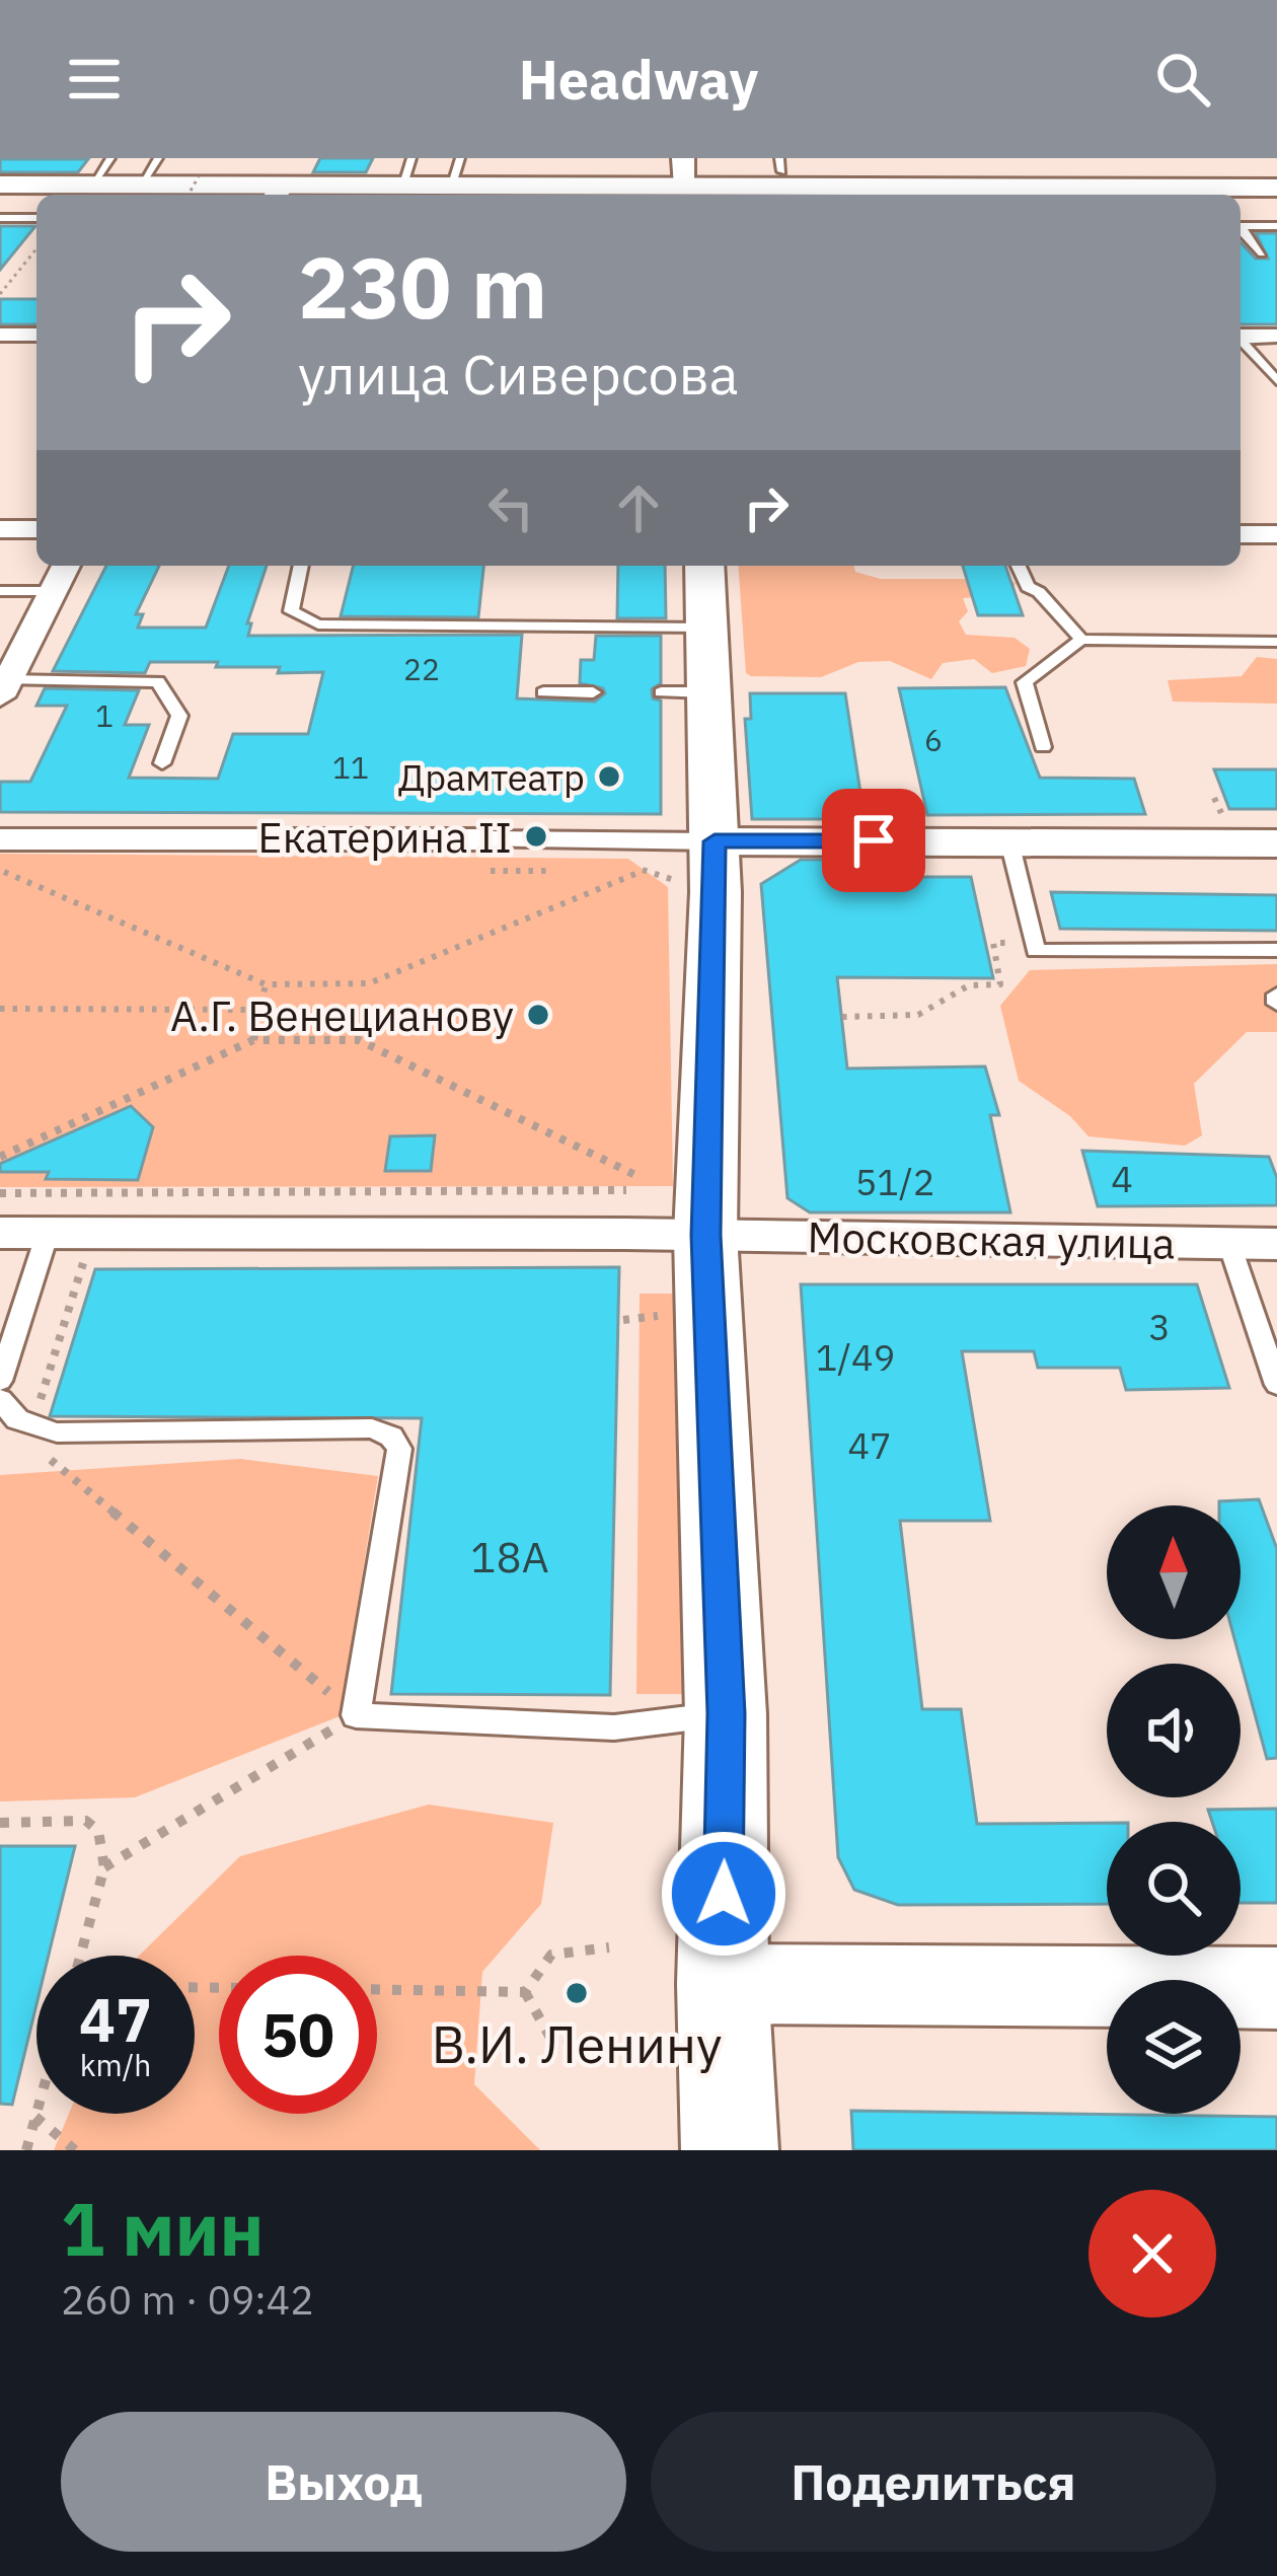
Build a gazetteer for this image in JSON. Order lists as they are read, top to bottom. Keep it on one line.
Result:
{"streets":{"street":["Московская улица"]},"places":["Драмтеатр","Екатерина II","А.Г. Венецианову","В.И. Ленину"],"house_numbers":["22","1","6","11","4","51/2","3","1/49","47","18А"],"north":"top","page":{"header":"Headway","turn":["230 m","улица Сиверсова"],"speed":"47 km/h","limit":"50","heading":["1 мин","260 m · 09:42"],"buttons":["Выход","Поделиться"]}}
